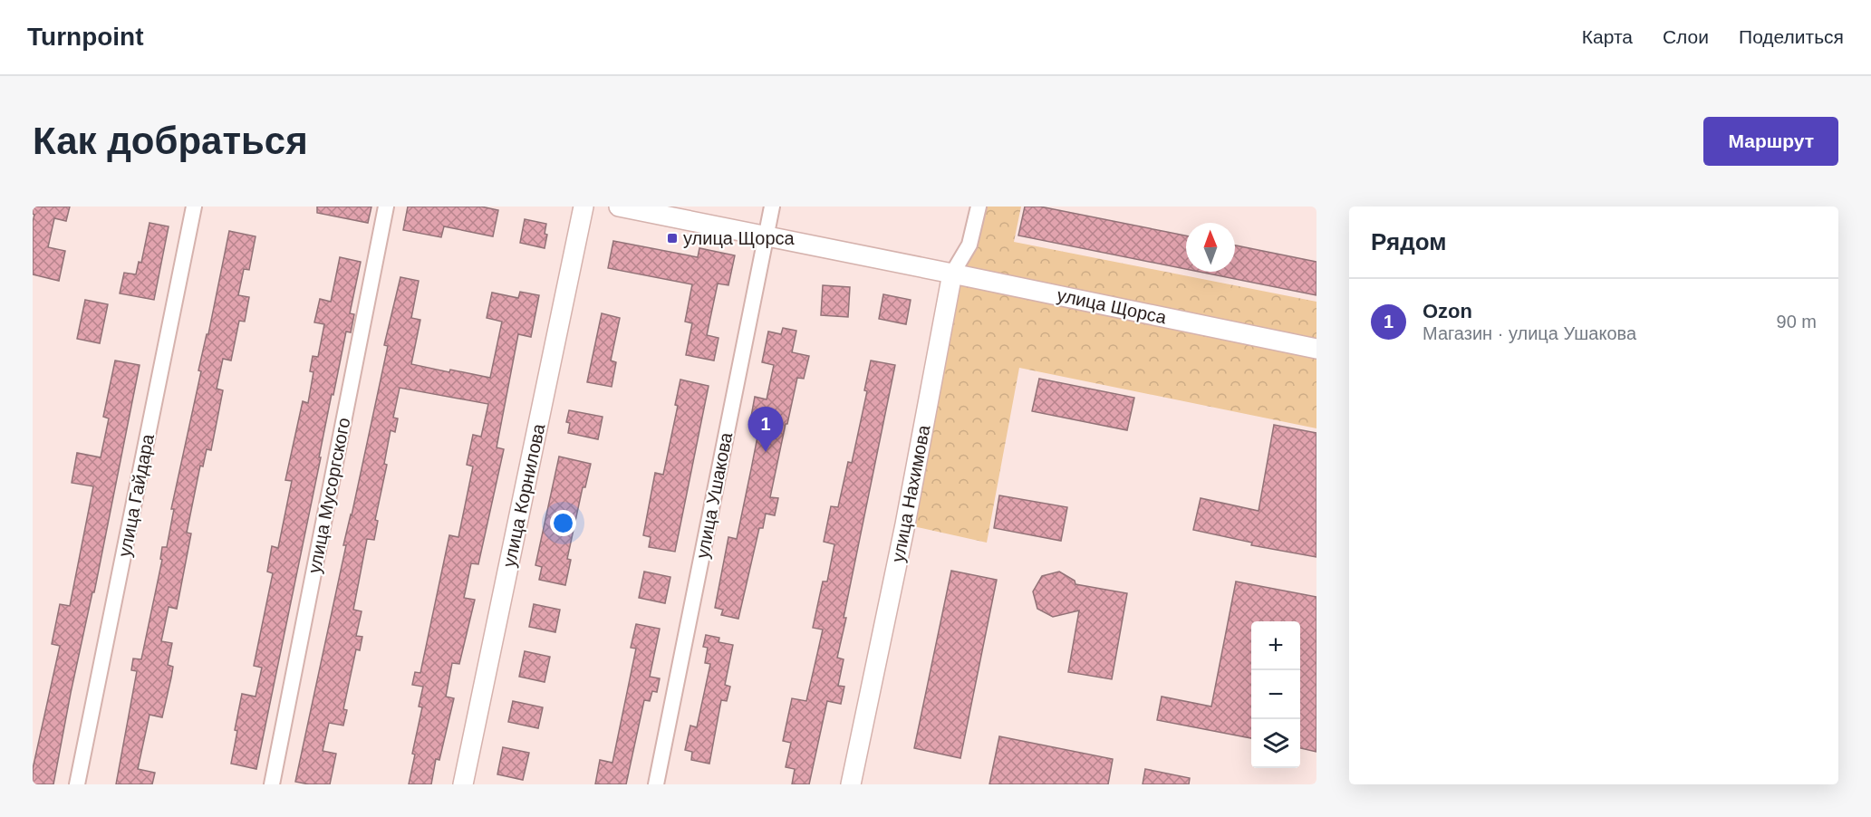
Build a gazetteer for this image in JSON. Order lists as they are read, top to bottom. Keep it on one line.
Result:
{"streets":{"street":["улица Щорса","улица Нахимова","улица Гайдара","улица Мусоргского","улица Корнилова","улица Ушакова"]},"crossings":[["улица Щорса","улица Нахимова"],["улица Щорса","улица Ушакова"]],"places":{"transit":["улица Щорса"]},"north":"top","page":{"header":"Turnpoint","nav":["Карта","Слои","Поделиться"],"buttons":"Маршрут","title":"Как добраться","heading":"Рядом","list":[{"mark":"1","name":"Ozon","note":"Магазин · улица Ушакова","value":"90 m"}],"pins":"1","map_buttons":["+","−"]}}
